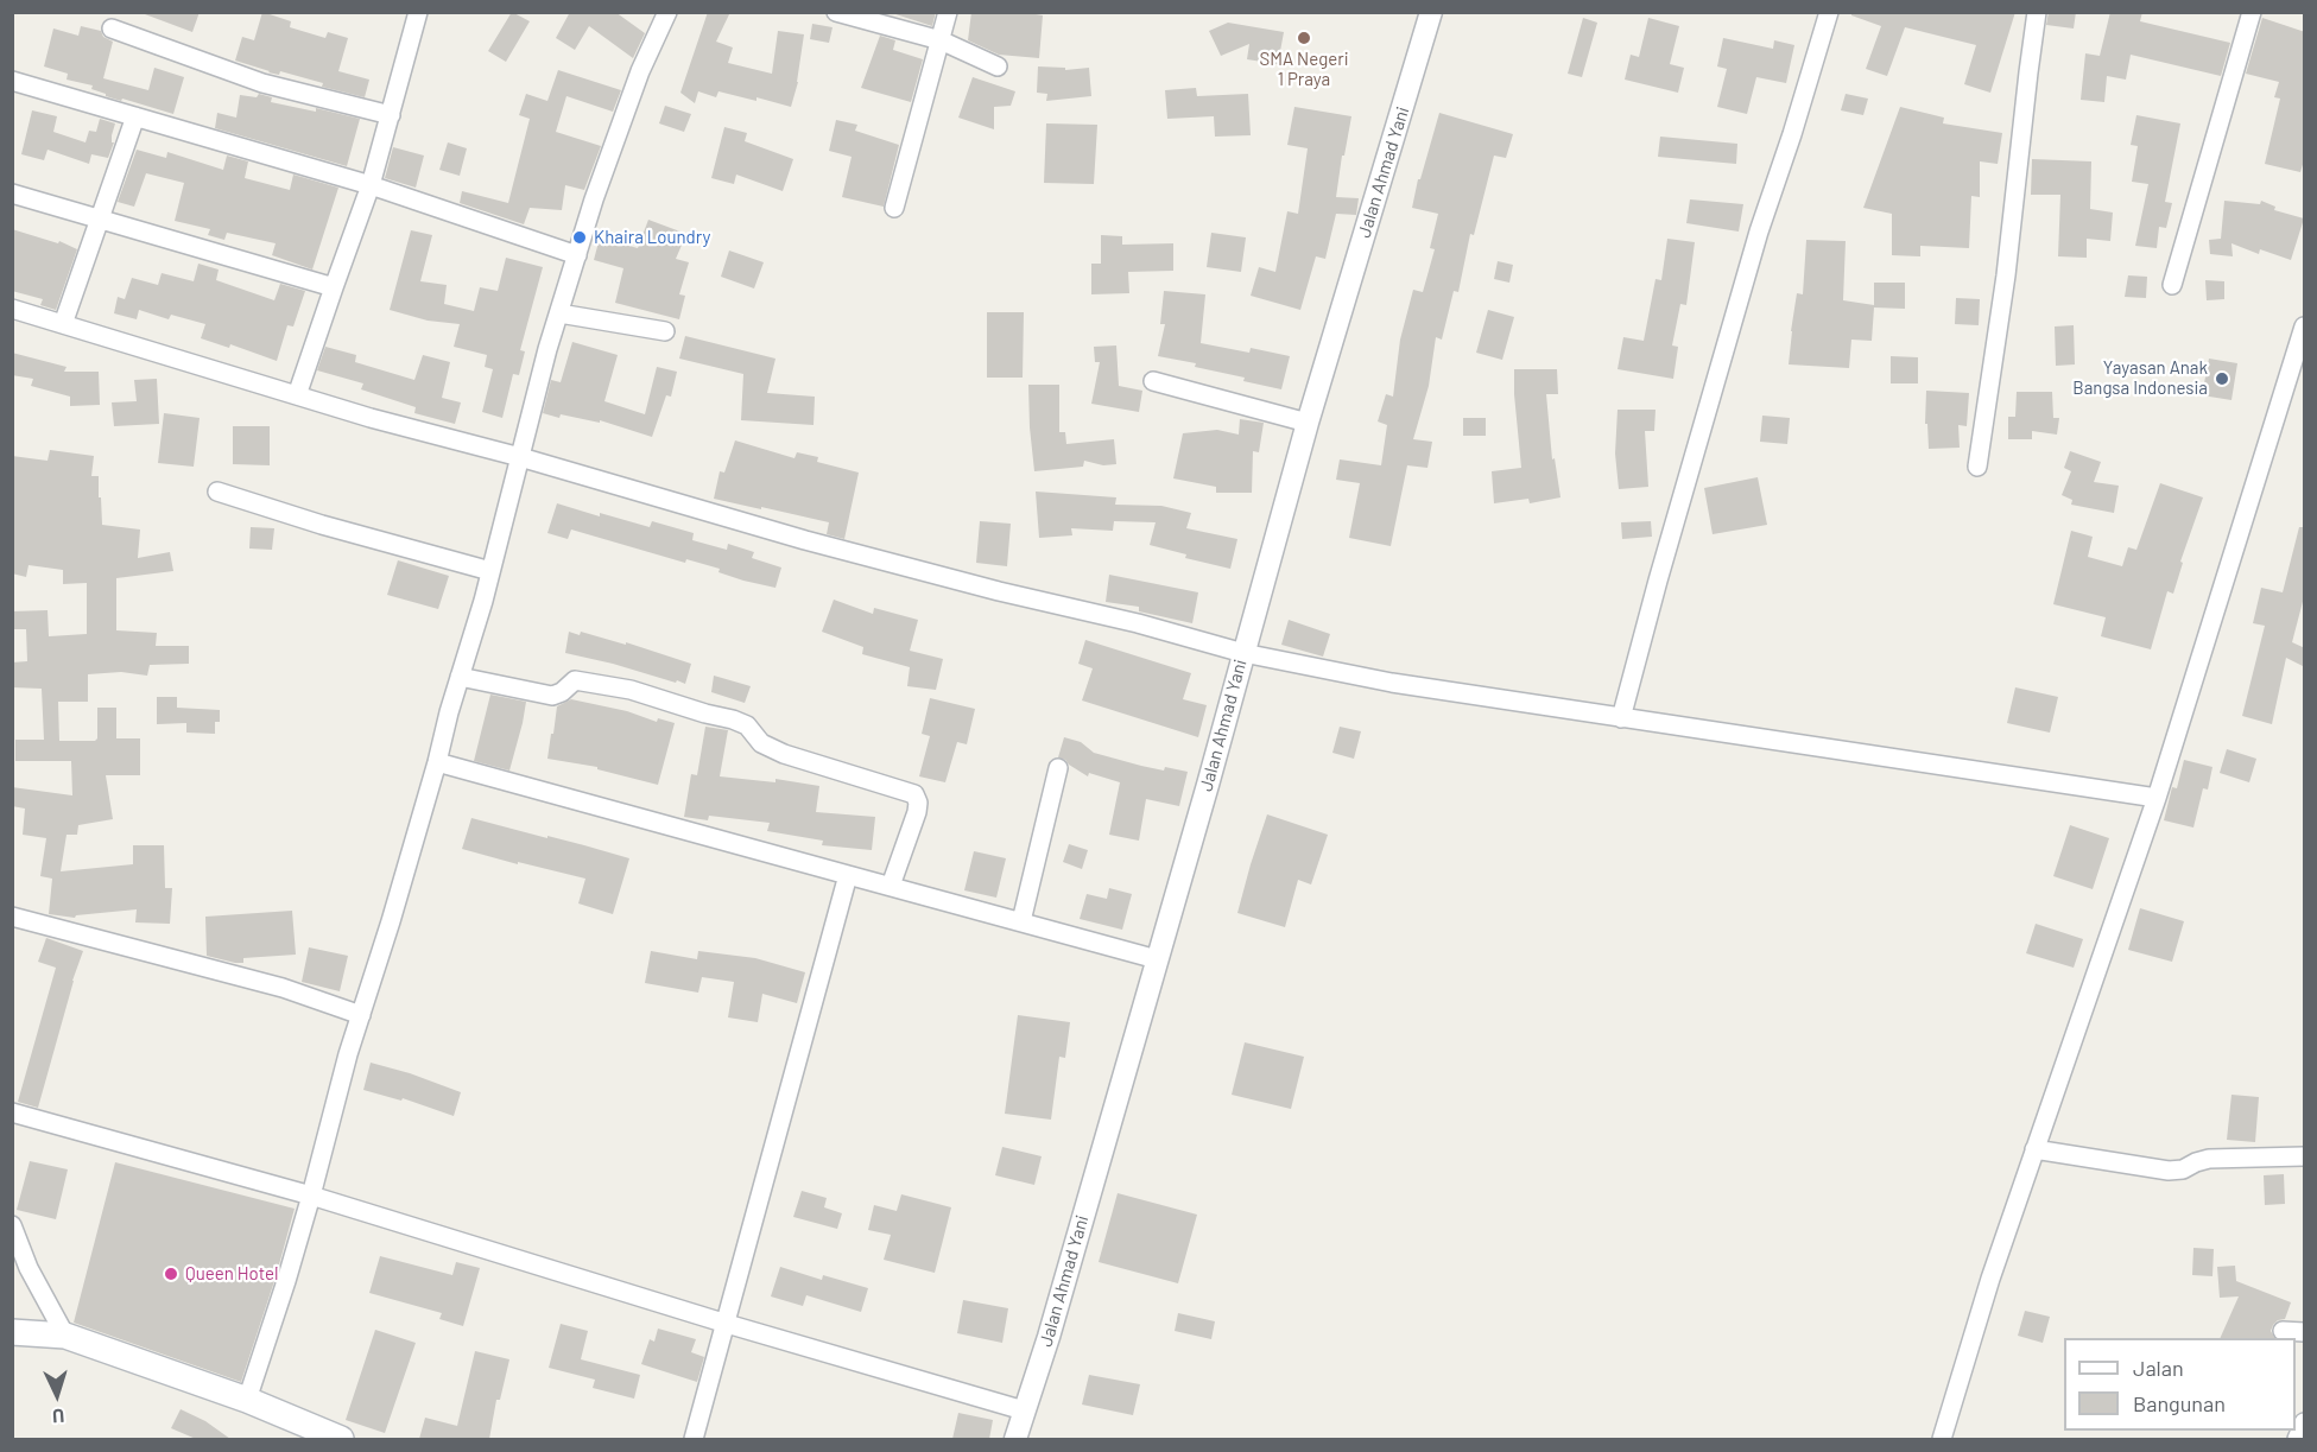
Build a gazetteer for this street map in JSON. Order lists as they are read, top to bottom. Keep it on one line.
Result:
{"streets":{"street":["Jalan Ahmad Yani"]},"places":["SMA Negeri 1 Praya","Khaira Loundry","Yayasan Anak Bangsa Indonesia","Queen Hotel"],"legend":["Jalan","Bangunan"],"north":"bottom"}
